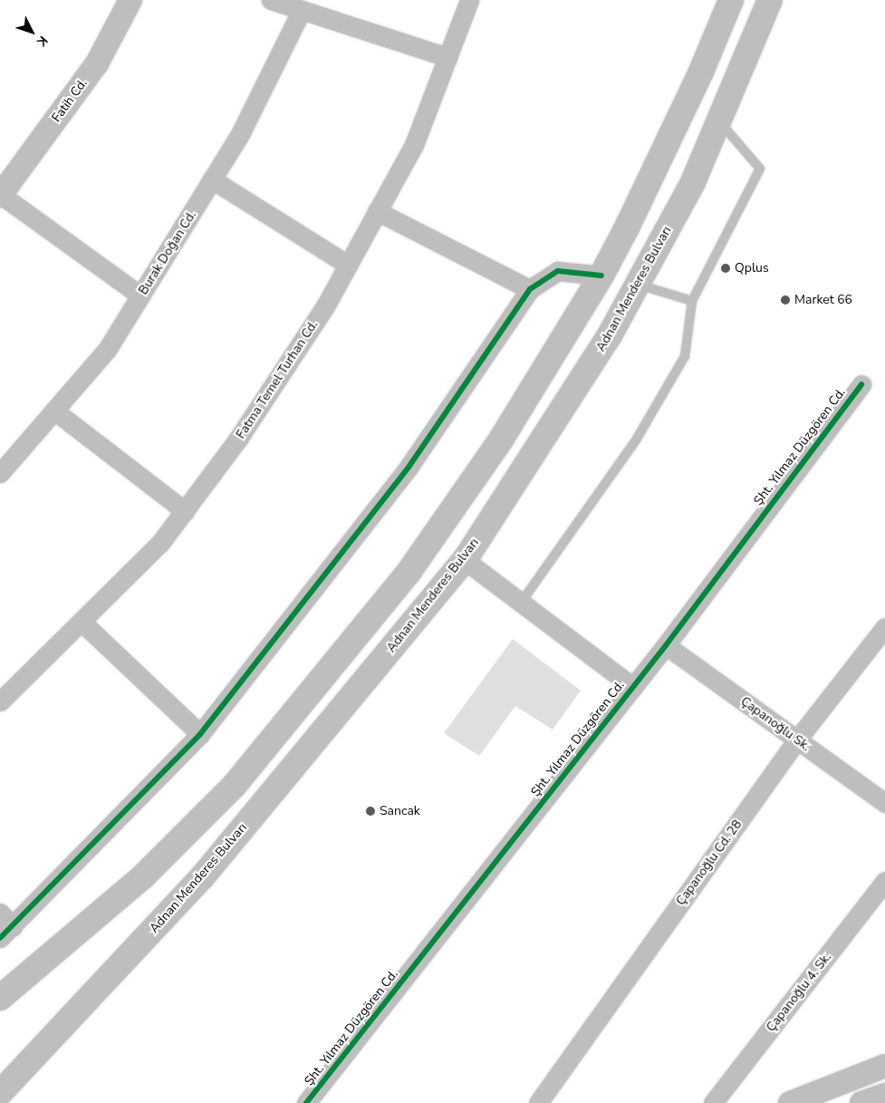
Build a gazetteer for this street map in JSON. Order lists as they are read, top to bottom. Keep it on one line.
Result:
{"streets":{"highway":["Adnan Menderes Bulvarı"],"street":["Fatih Cd.","Burak Doğan Cd.","Fatma Temel Turhan Cd.","Şht. Yılmaz Düzgören Cd.","Çapanoğlu Sk.","Çapanoğlu Cd. 28","Çapanoğlu 4. Sk."]},"crossings":[["Şht. Yılmaz Düzgören Cd.","Çapanoğlu Sk."],["Çapanoğlu Sk.","Çapanoğlu Cd. 28"]],"places":["Qplus","Market 66","Sancak"],"north":"bottom right"}
